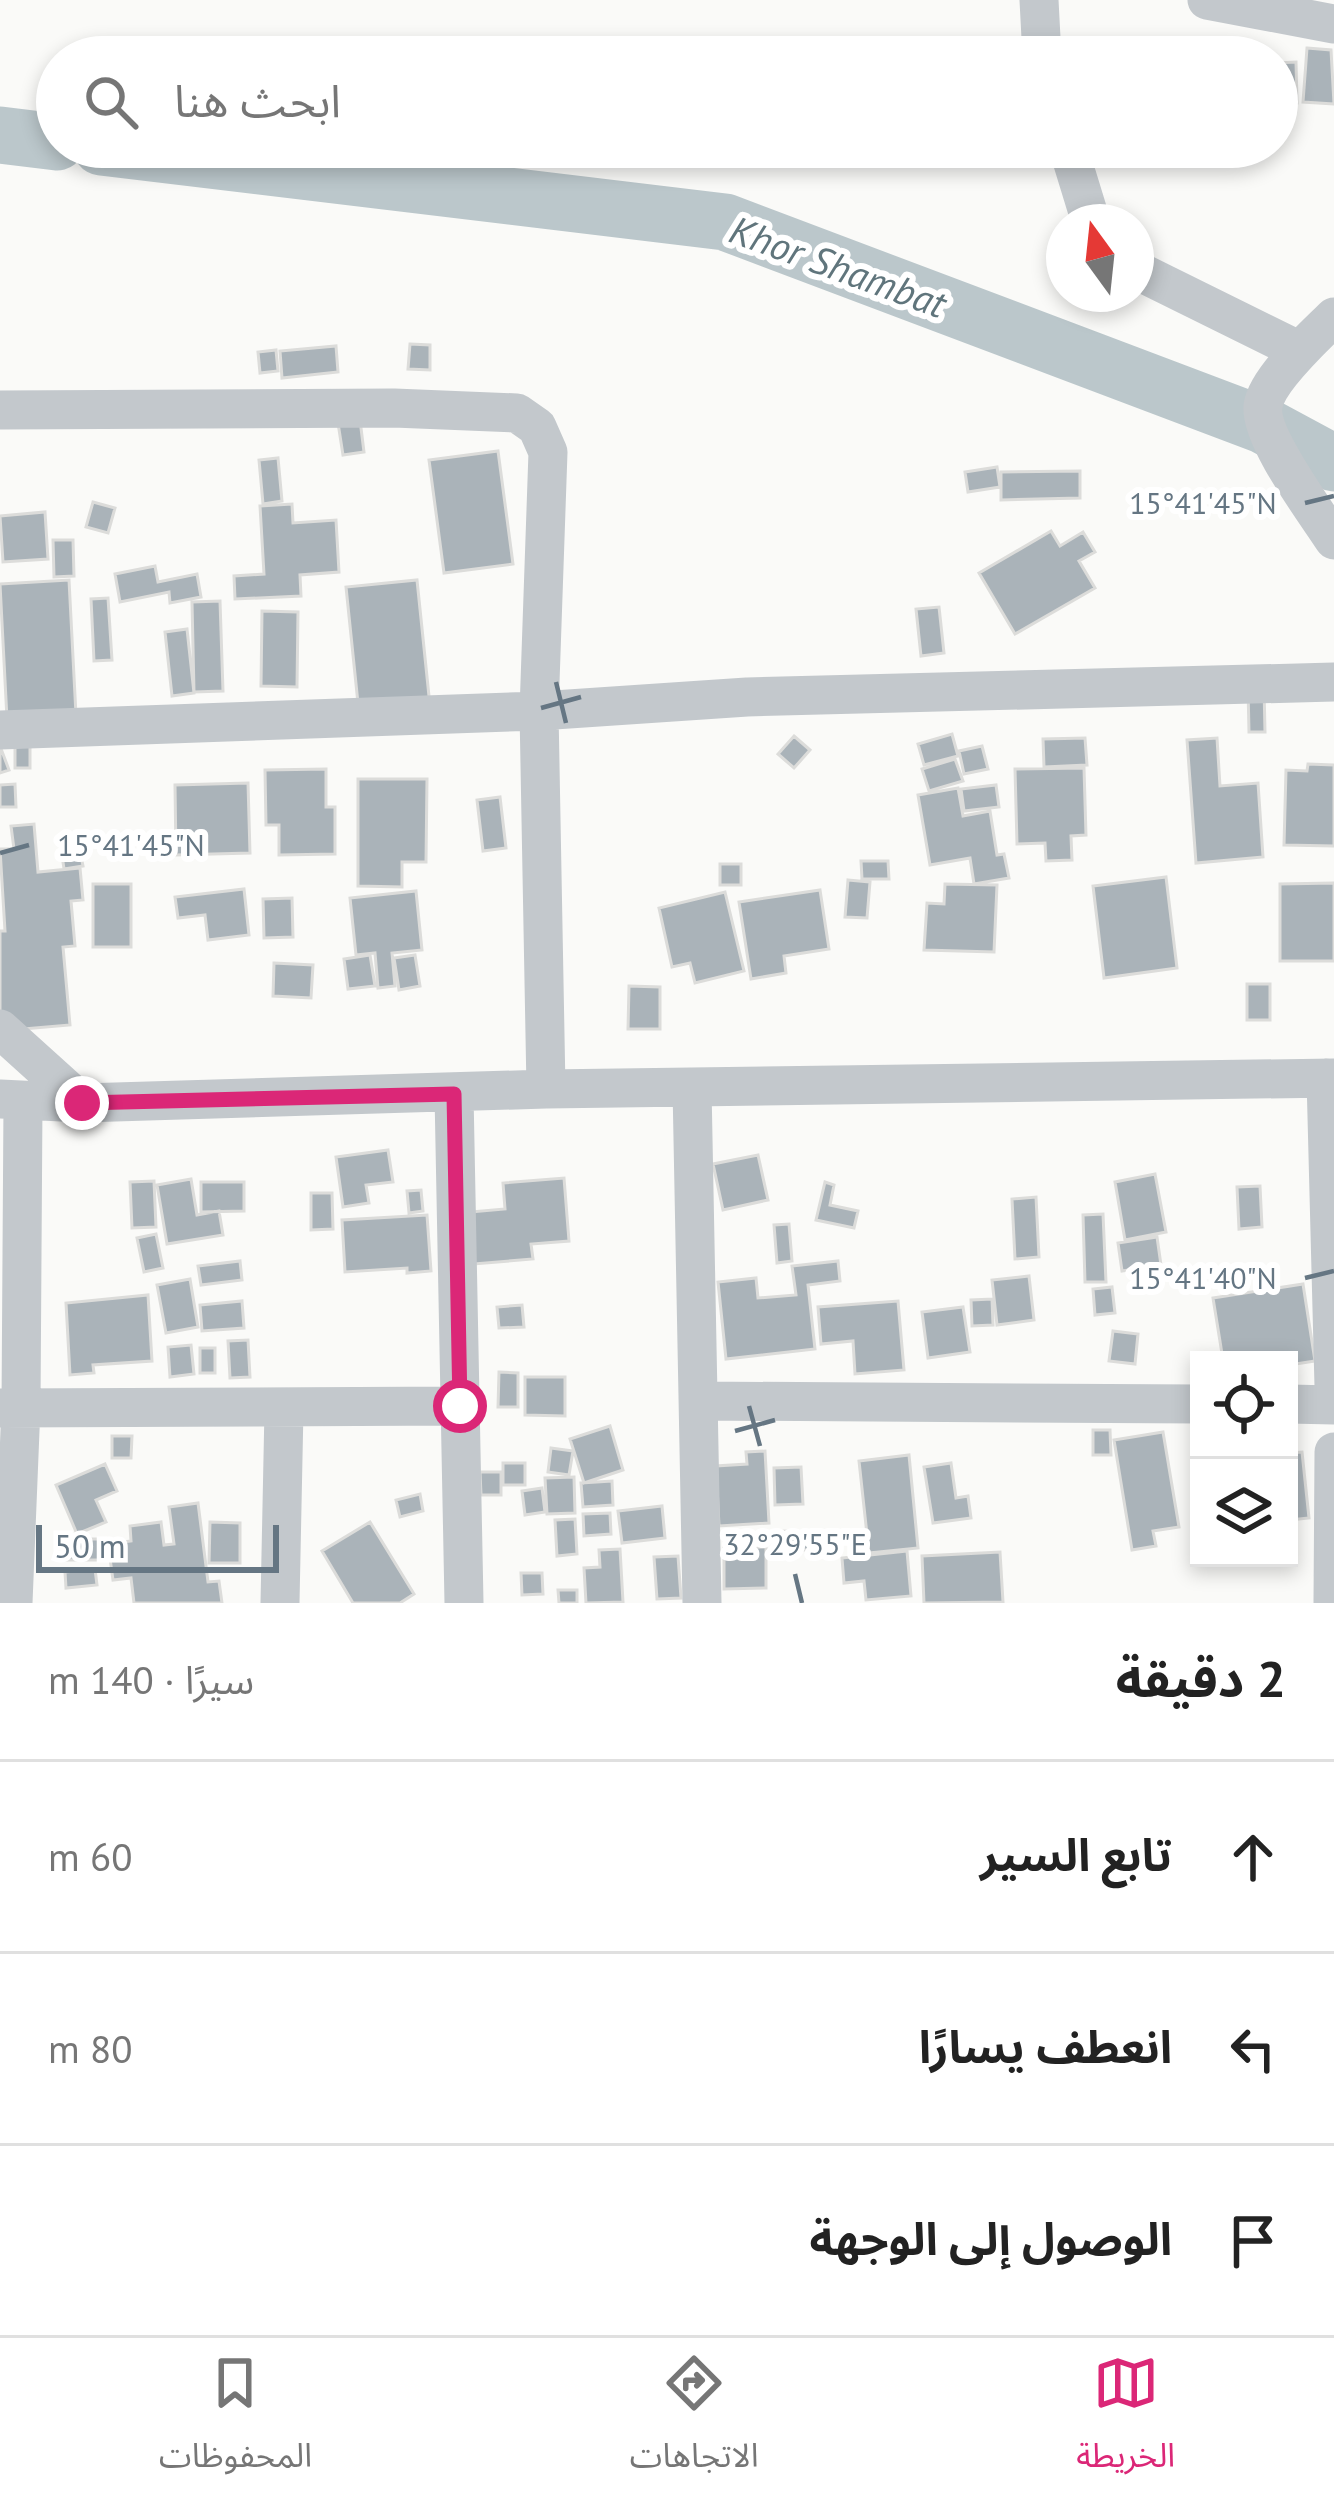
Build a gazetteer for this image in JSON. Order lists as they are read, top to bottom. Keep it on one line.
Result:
{"water":["Khor Shambat"],"scale_bar":"50 m","north":"top","page":{"search":"ابحث هنا","scale":"50 m","heading":["2 دقيقة","سيرًا · 140 m"],"list":[["تابع السير","60 m"],["انعطف يسارًا","80 m"],"الوصول إلى الوجهة"],"nav":["الخريطة","الاتجاهات","المحفوظات"]},"coordinates":["15°41'45\"N","15°41'40\"N","32°29'55\"E"]}
